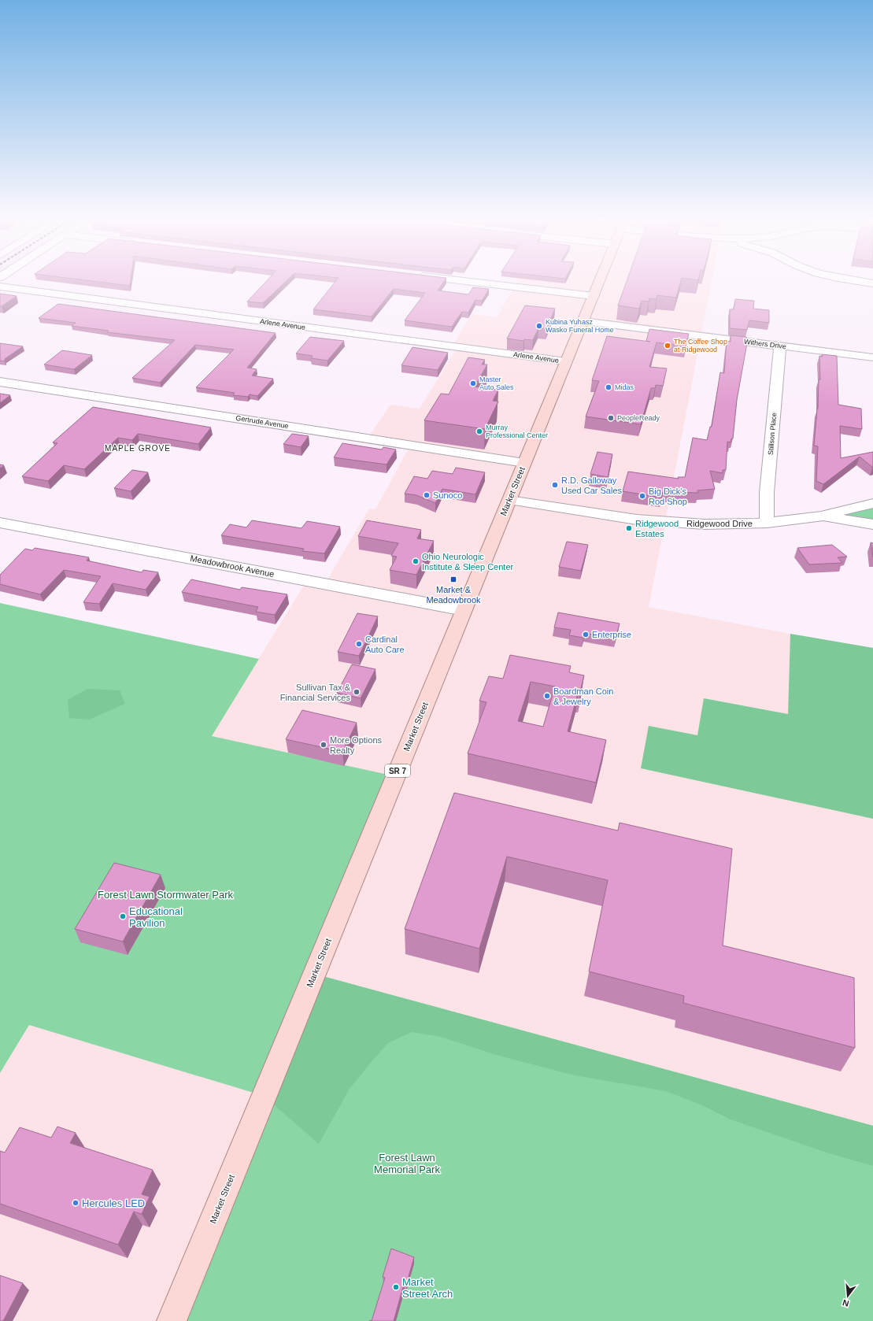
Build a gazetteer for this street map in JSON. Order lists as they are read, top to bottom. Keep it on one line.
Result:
{"streets":{"main road":["Market Street","SR 7"],"street":["Arlene Avenue","Withers Drive","Gertrude Avenue","Stillson Place","Ridgewood Drive","Meadowbrook Avenue"]},"crossings":[["Arlene Avenue","Market Street"],["Withers Drive","Stillson Place"],["Withers Drive","Market Street"],["Gertrude Avenue","Market Street"],["Stillson Place","Ridgewood Drive"],["Market Street","Ridgewood Drive"],["Market Street","Meadowbrook Avenue"]],"districts":["MAPLE GROVE"],"parks":["Forest Lawn Stormwater Park","Forest Lawn Memorial Park"],"places":{"other":["Kubina Yuhasz Wasko Funeral Home","The Coffee Shop at Ridgewood","Master Auto Sales","Midas","PeopleReady","Murray Professional Center","R.D. Galloway Used Car Sales","Sunoco","Big Dick's Rod Shop","Ridgewood Estates","Ohio Neurologic Institute & Sleep Center","Enterprise","Cardinal Auto Care","Sullivan Tax & Financial Services","Boardman Coin & Jewelry","More Options Realty","Educational Pavilion","Hercules LED","Market Street Arch"],"transit":["Market & Meadowbrook"]},"north":"bottom"}
